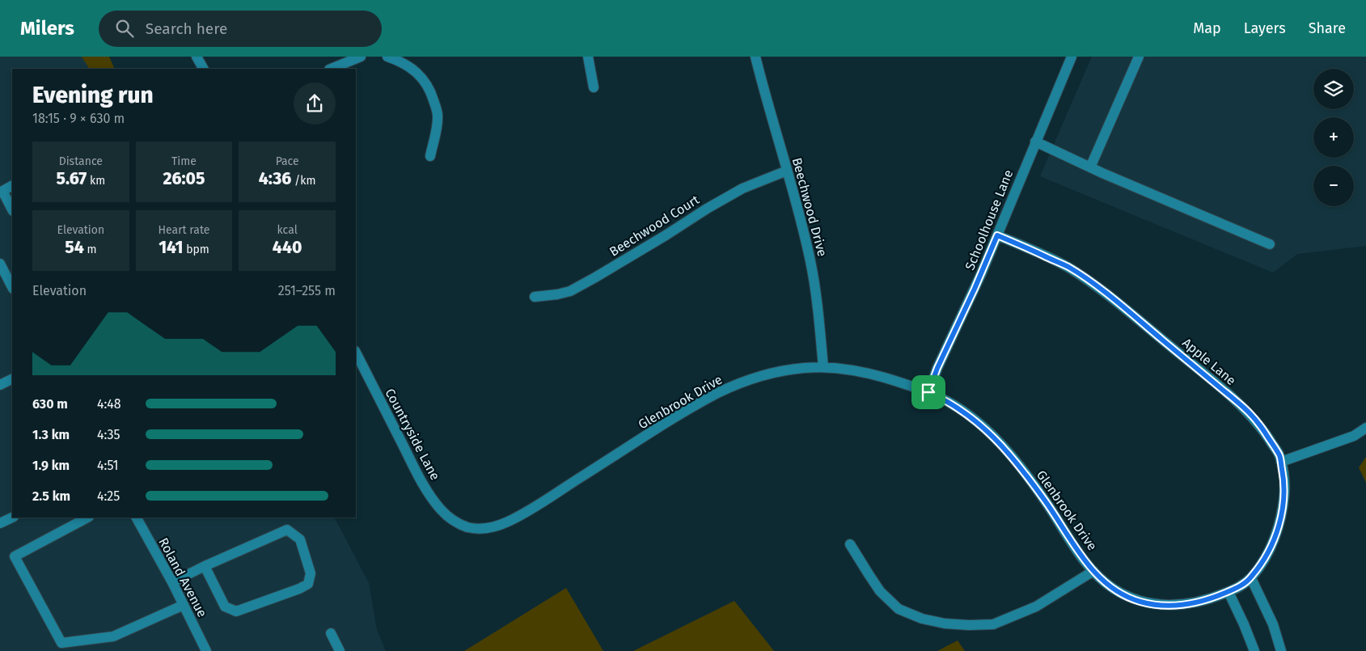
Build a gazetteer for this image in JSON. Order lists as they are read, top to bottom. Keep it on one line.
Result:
{"streets":{"street":["Beechwood Drive","Schoolhouse Lane","Beechwood Court","Apple Lane","Glenbrook Drive","Countryside Lane","Roland Avenue"]},"crossings":[["Beechwood Drive","Beechwood Court"],["Beechwood Drive","Glenbrook Drive"],["Schoolhouse Lane","Apple Lane"],["Schoolhouse Lane","Glenbrook Drive"],["Apple Lane","Glenbrook Drive"],["Glenbrook Drive","Countryside Lane"]],"page":{"header":"Milers","search":"Search here","nav":["Map","Layers","Share"],"map_buttons":["+","−"],"heading":["Evening run","18:15 · 9 × 630 m"],"stats":[["Distance","5.67 km"],["Time","26:05"],["Pace","4:36 /km"],["Elevation","54 m"],["Heart rate","141 bpm"],["kcal","440"]],"chart":["Elevation","251–255 m"],"list":[{"name":"630 m","note":"4:48"},{"name":"1.3 km","note":"4:35"},{"name":"1.9 km","note":"4:51"},{"name":"2.5 km","note":"4:25"}]}}
